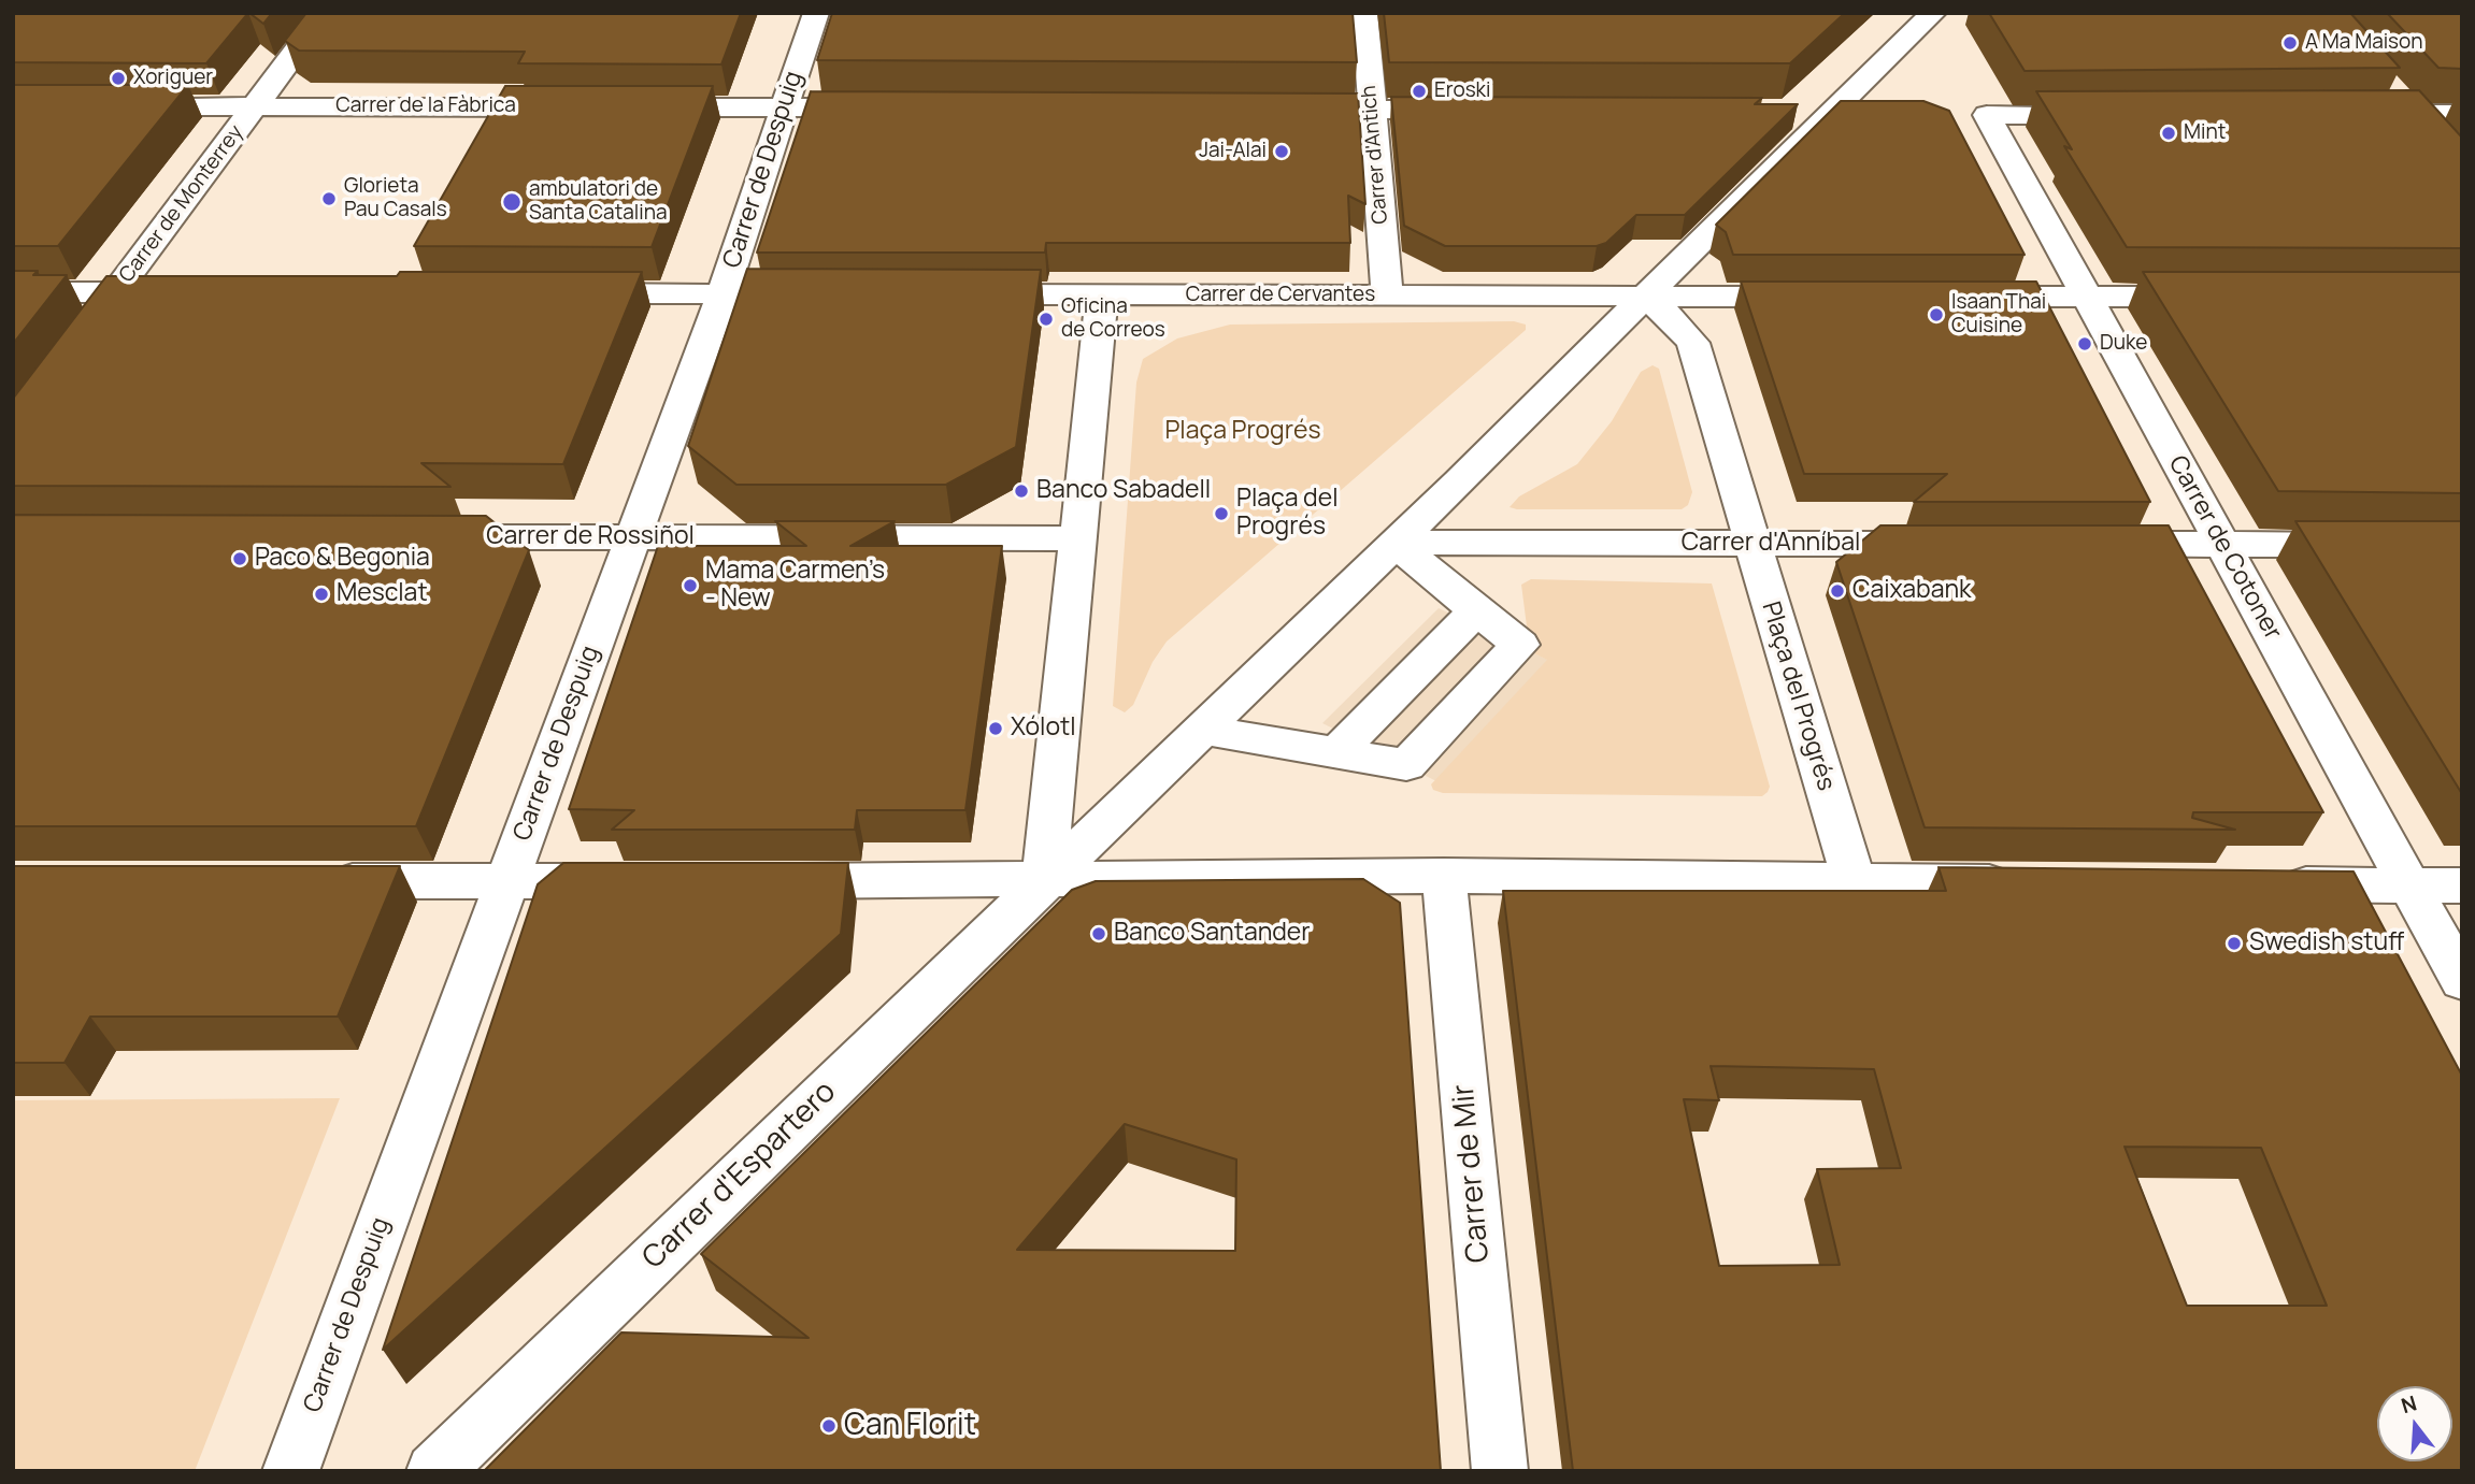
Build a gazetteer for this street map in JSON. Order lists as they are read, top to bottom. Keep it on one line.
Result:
{"streets":{"street":["Carrer de la Fàbrica","Carrer d'Antich","Carrer de Despuig","Carrer de Monterrey","Carrer de Cervantes","Carrer de Rossiñol","Carrer d'Anníbal","Carrer de Cotoner","Plaça del Progrés","Carrer de Mir","Carrer d'Espartero"]},"crossings":[["Carrer de la Fàbrica","Carrer de Monterrey"],["Carrer d'Antich","Carrer de Cervantes"],["Carrer de Despuig","Carrer de Rossiñol"],["Carrer de Cervantes","Plaça del Progrés"],["Carrer d'Anníbal","Plaça del Progrés"]],"parks":["Plaça Progrés"],"places":["A Ma Maison","Xoriguer","Eroski","Mint","Jai-Alai","Glorieta Pau Casals","ambulatori de Santa Catalina","Isaan Thai Cuisine","Oficina de Correos","Duke","Banco Sabadell","Plaça del Progrés","Paco & Begonia","Mama Carmen’s - New","Caixabank","Mesclat","Xólotl","Banco Santander","Swedish stuff","Can Florit"],"north":"top"}
